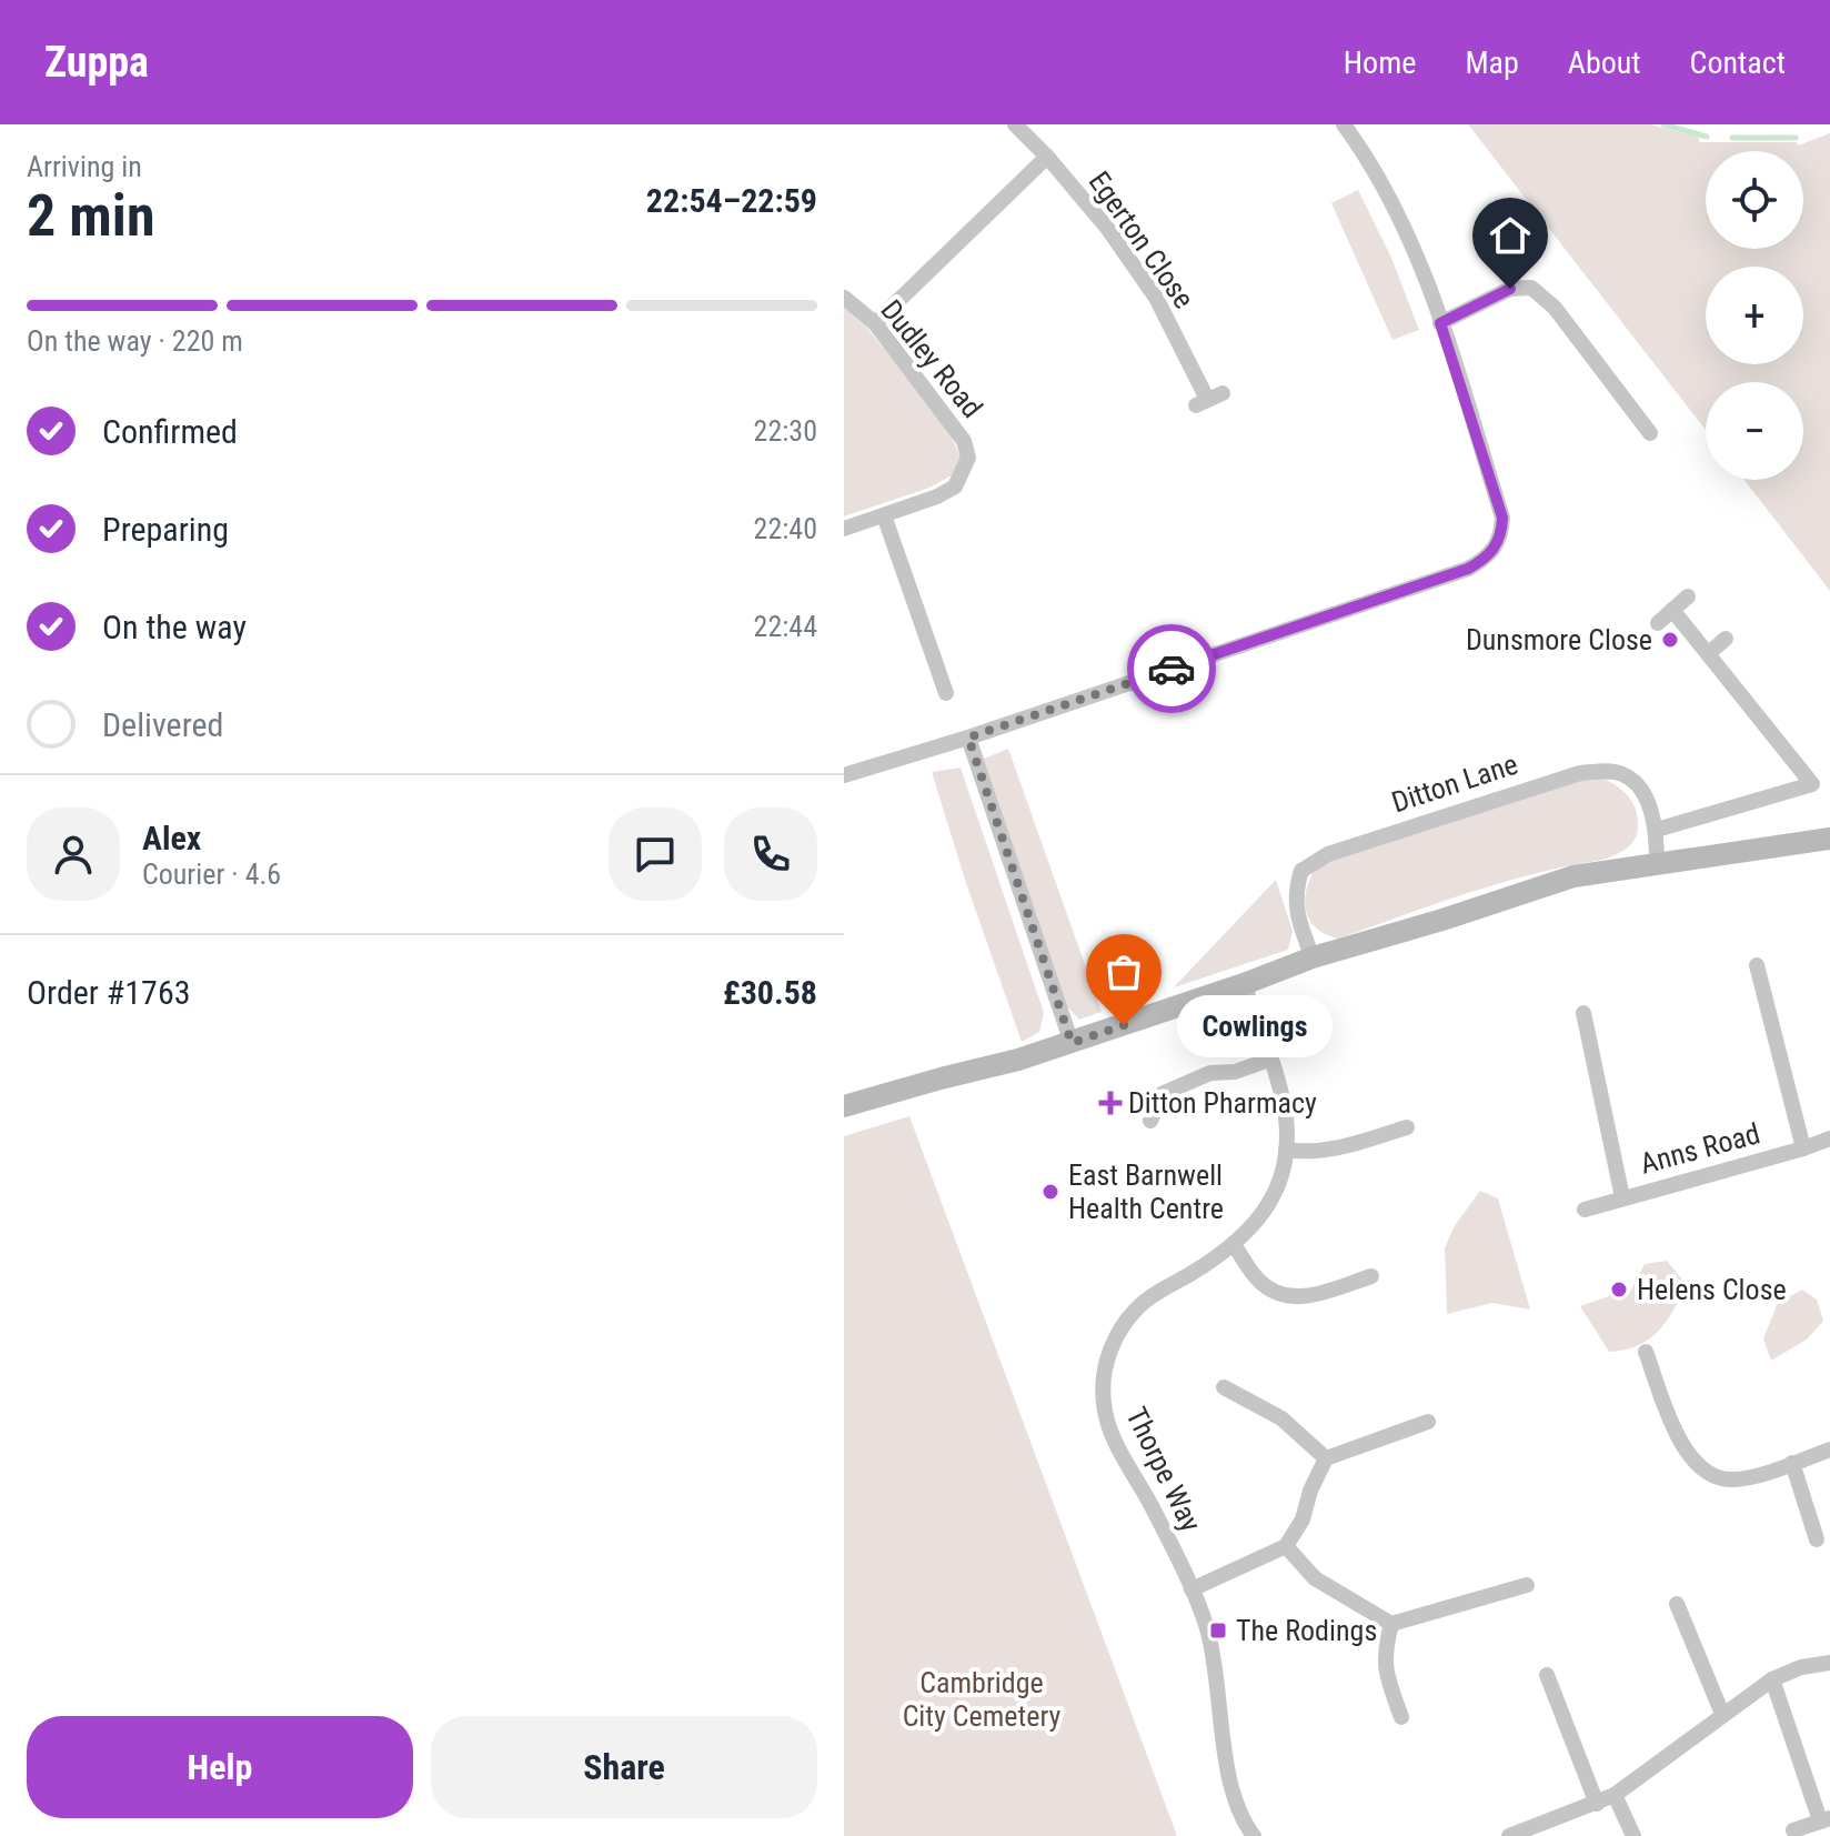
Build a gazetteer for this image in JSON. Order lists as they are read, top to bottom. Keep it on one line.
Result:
{"streets":{"street":["Egerton Close","Dudley Road","Ditton Lane","Anns Road","Thorpe Way"]},"parks":["Cambridge City Cemetery"],"places":{"other":["Dunsmore Close","Cowlings","East Barnwell Health Centre","Helens Close"],"health":["Ditton Pharmacy"],"transit":["The Rodings"]},"page":{"header":"Zuppa","nav":["Home","Map","About","Contact"],"heading":["2 min","Arriving in","22:54–22:59"],"panel":["Alex","Courier · 4.6","Order #1763","£30.58"],"map_buttons":["+","−"],"bar":"On the way · 220 m","list":[["Confirmed","22:30"],["Preparing","22:40"],["On the way","22:44"],"Delivered"],"bubble":"Cowlings","buttons":["Help","Share"]}}
